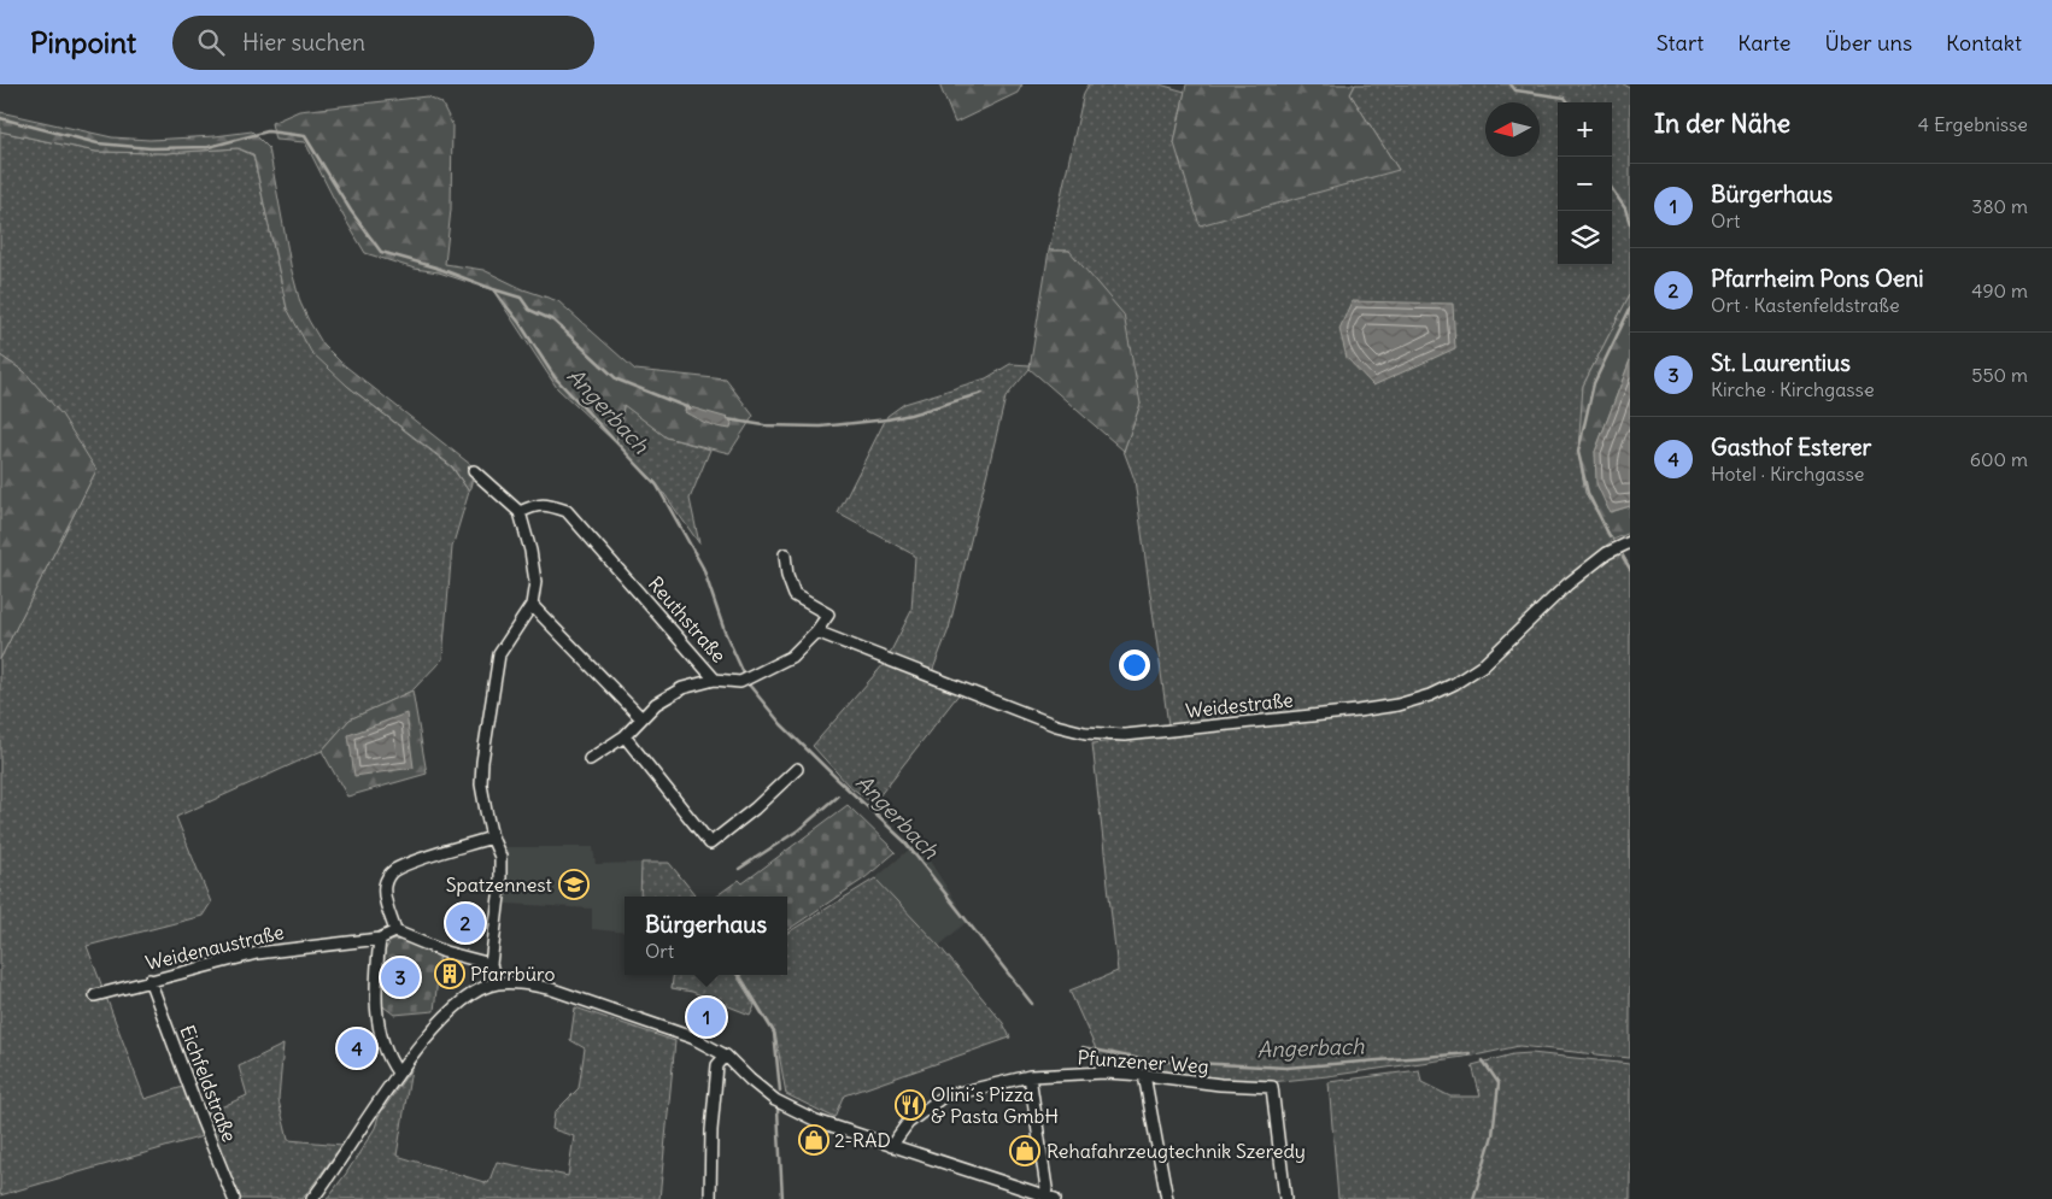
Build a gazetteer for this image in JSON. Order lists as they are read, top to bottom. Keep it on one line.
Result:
{"streets":{"street":["Reuthstraße","Weidestraße","Weidenaustraße","Pfunzener Weg","Eichfeldstraße"]},"crossings":[["Reuthstraße","Weidestraße"],["Weidenaustraße","Eichfeldstraße"]],"water":["Angerbach"],"places":{"school or university":["Spatzennest"],"building":["Pfarrbüro"],"restaurant":["Olini´s Pizza & Pasta GmbH"],"shop":["2-RAD","Rehafahrzeugtechnik Szeredy"]},"north":"left","page":{"header":"Pinpoint","search":"Hier suchen","nav":["Start","Karte","Über uns","Kontakt"],"heading":["In der Nähe","4 Ergebnisse"],"map_buttons":["+","−"],"list":[{"mark":"1","name":"Bürgerhaus","note":"Ort","value":"380 m"},{"mark":"2","name":"Pfarrheim Pons Oeni","note":"Ort · Kastenfeldstraße","value":"490 m"},{"mark":"3","name":"St. Laurentius","note":"Kirche · Kirchgasse","value":"550 m"},{"mark":"4","name":"Gasthof Esterer","note":"Hotel · Kirchgasse","value":"600 m"}],"popup":["Bürgerhaus","Ort"],"pins":["2","3","1","4"]}}
